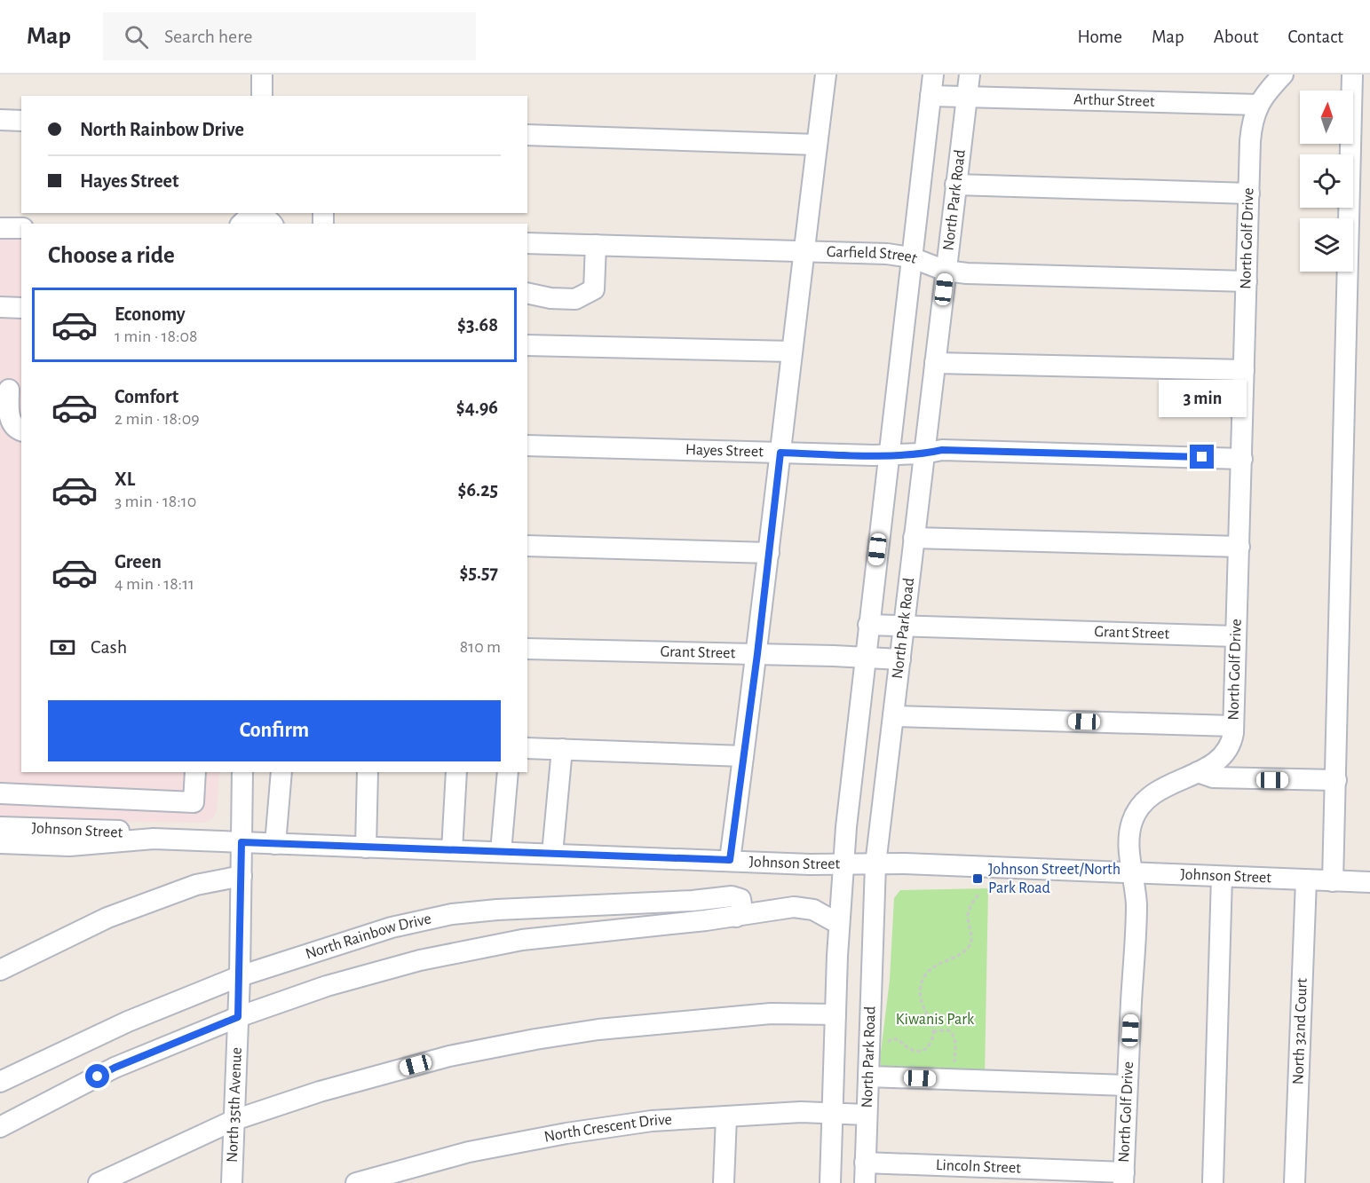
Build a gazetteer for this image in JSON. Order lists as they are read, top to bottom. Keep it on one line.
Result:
{"streets":{"street":["Arthur Street","North Park Road","North Golf Drive","Garfield Street","Hayes Street","Grant Street","Johnson Street","North Rainbow Drive","North 32nd Court","North 35th Avenue","North Crescent Drive","Lincoln Street"]},"crossings":[["Arthur Street","North Park Road"],["Arthur Street","North Golf Drive"],["North Park Road","Garfield Street"],["North Park Road","Hayes Street"],["North Park Road","Grant Street"],["North Park Road","Johnson Street"],["North Park Road","North Crescent Drive"],["North Park Road","Lincoln Street"],["North Golf Drive","Garfield Street"],["North Golf Drive","Hayes Street"],["North Golf Drive","Grant Street"],["North Golf Drive","Johnson Street"],["North Golf Drive","Lincoln Street"],["Johnson Street","North 32nd Court"],["Johnson Street","North 35th Avenue"],["North Rainbow Drive","North 35th Avenue"]],"parks":["Kiwanis Park"],"places":{"transit":["Johnson Street/North Park Road"]},"north":"top","page":{"header":"Map","search":"Search here","nav":["Home","Map","About","Contact"],"banner":["North Rainbow Drive","Hayes Street"],"heading":"Choose a ride","list":[{"name":"Economy","note":"1 min · 18:08","value":"$3.68"},{"name":"Comfort","note":"2 min · 18:09","value":"$4.96"},{"name":"XL","note":"3 min · 18:10","value":"$6.25"},{"name":"Green","note":"4 min · 18:11","value":"$5.57"}],"bubble":"3 min","pay":["Cash","810 m"],"buttons":"Confirm"}}
